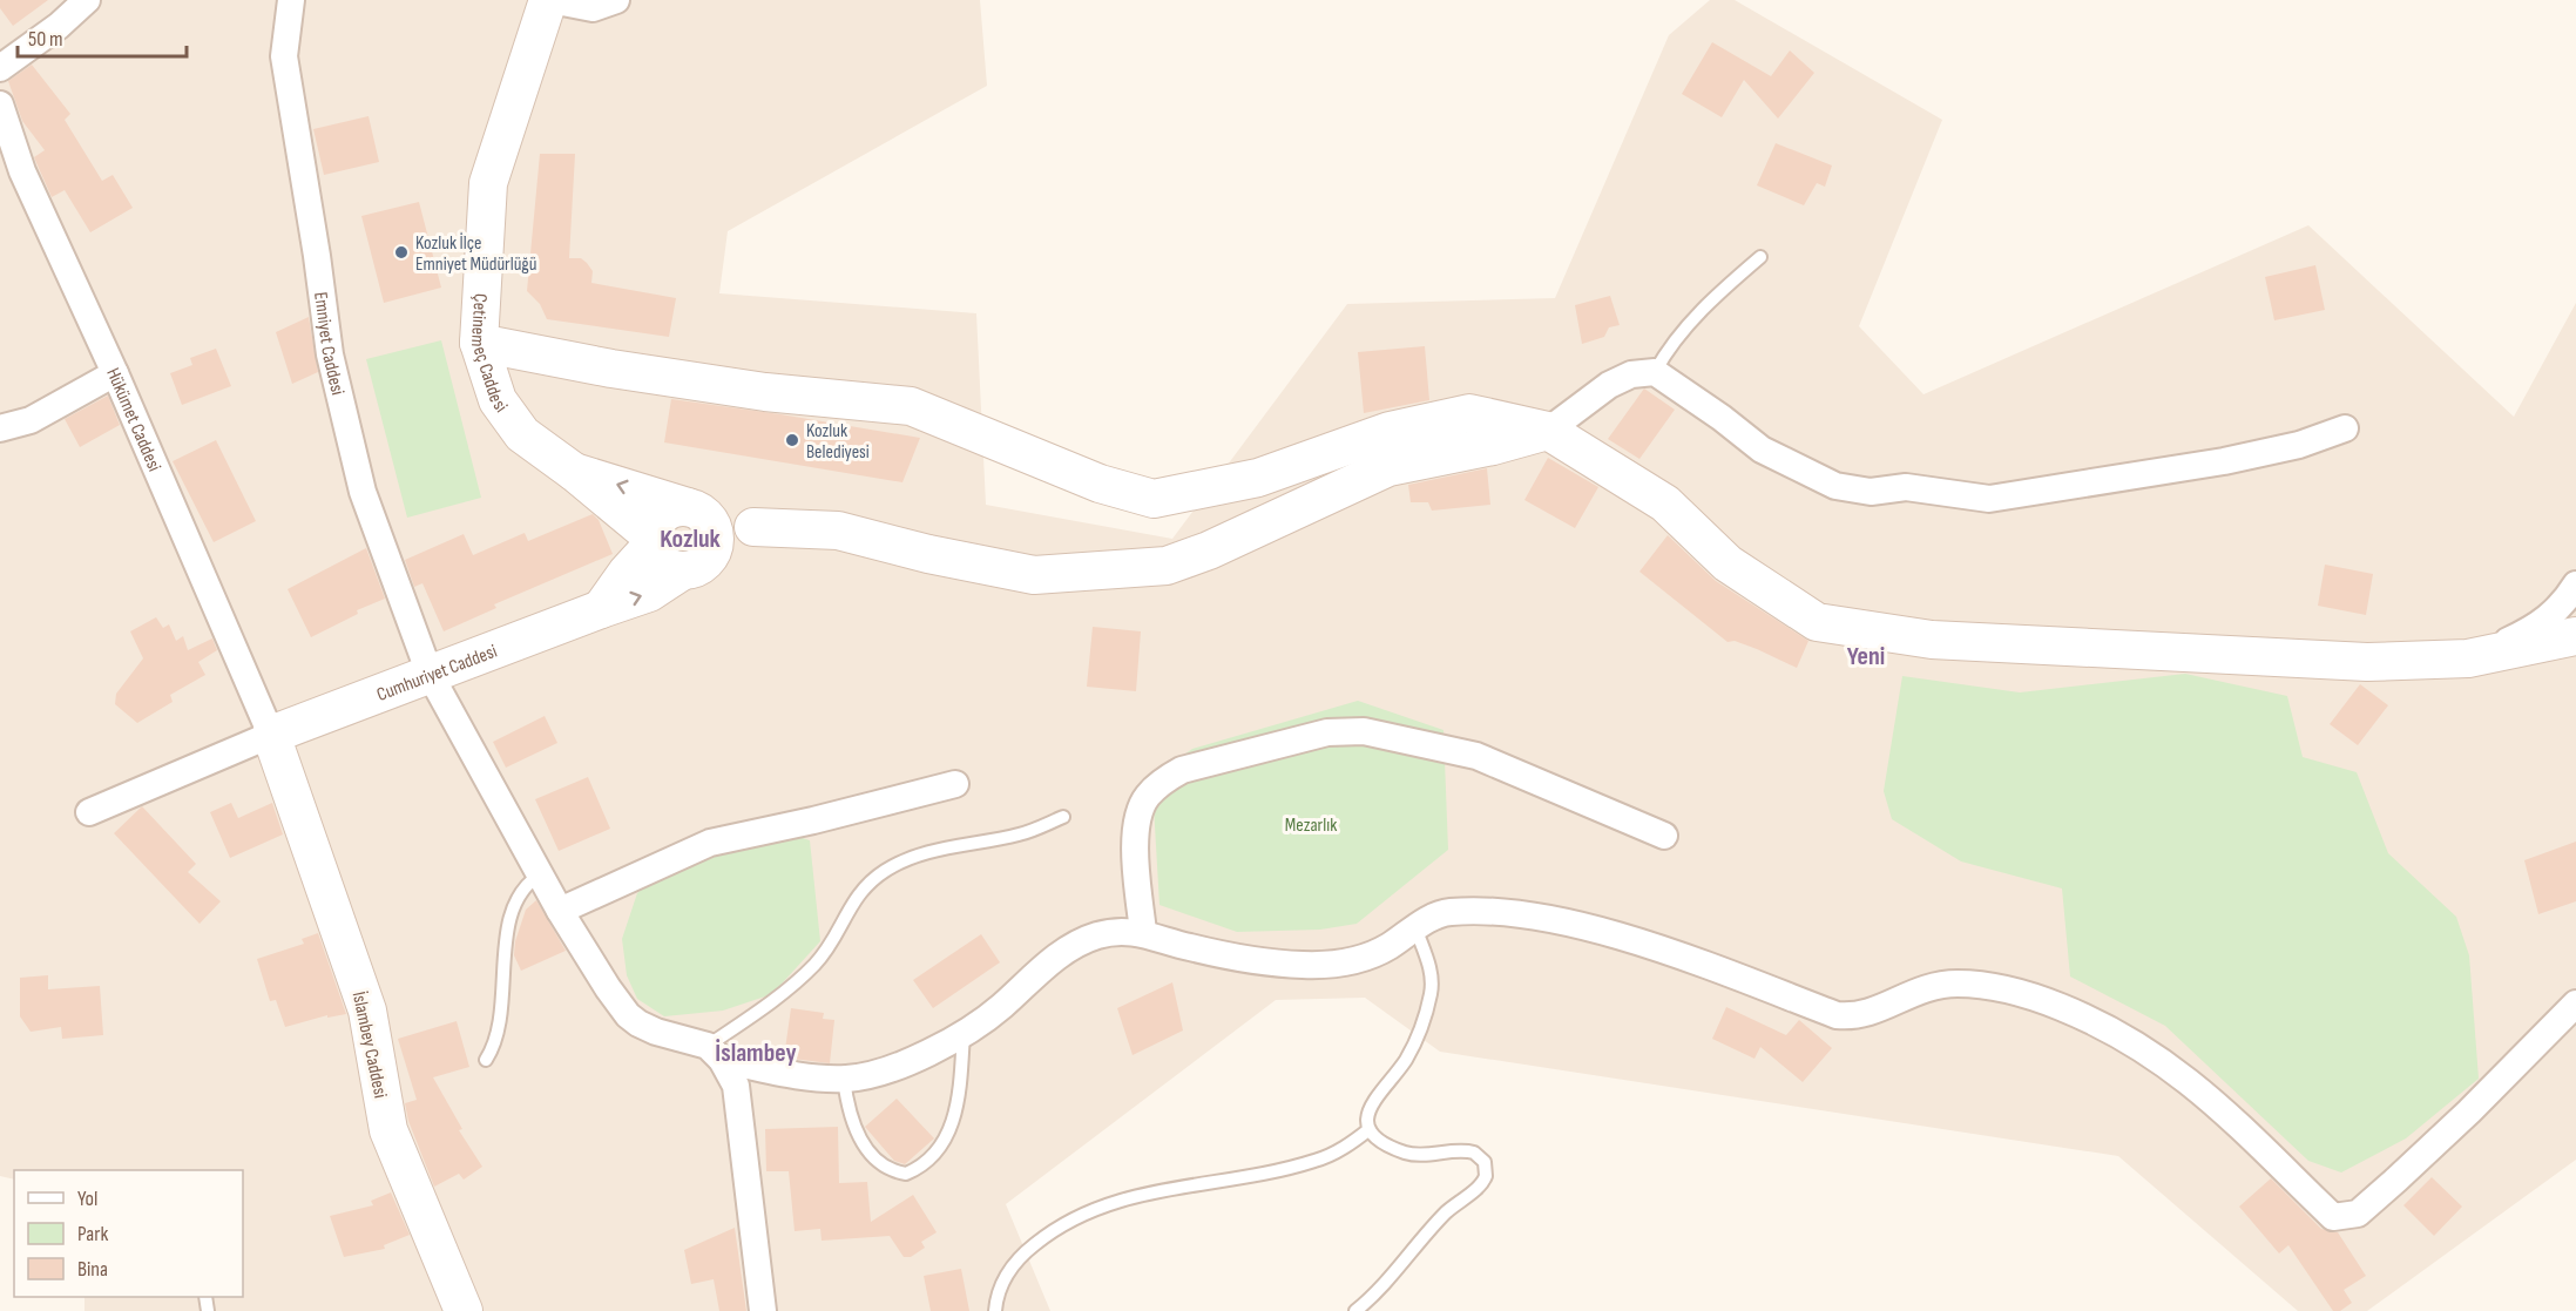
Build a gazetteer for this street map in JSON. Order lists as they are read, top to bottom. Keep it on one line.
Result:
{"streets":{"street":["Emniyet Caddesi","Çetinemeç Caddesi","Hükümet Caddesi","Cumhuriyet Caddesi","İslambey Caddesi"]},"crossings":[["Emniyet Caddesi","Cumhuriyet Caddesi"],["Çetinemeç Caddesi","Cumhuriyet Caddesi"],["Hükümet Caddesi","Cumhuriyet Caddesi"],["Hükümet Caddesi","İslambey Caddesi"],["Cumhuriyet Caddesi","İslambey Caddesi"]],"districts":["Kozluk","Yeni","İslambey"],"parks":["Mezarlık"],"places":["Kozluk İlçe Emniyet Müdürlüğü","Kozluk Belediyesi"],"legend":["Yol","Park","Bina"],"scale_bar":"50 m"}
